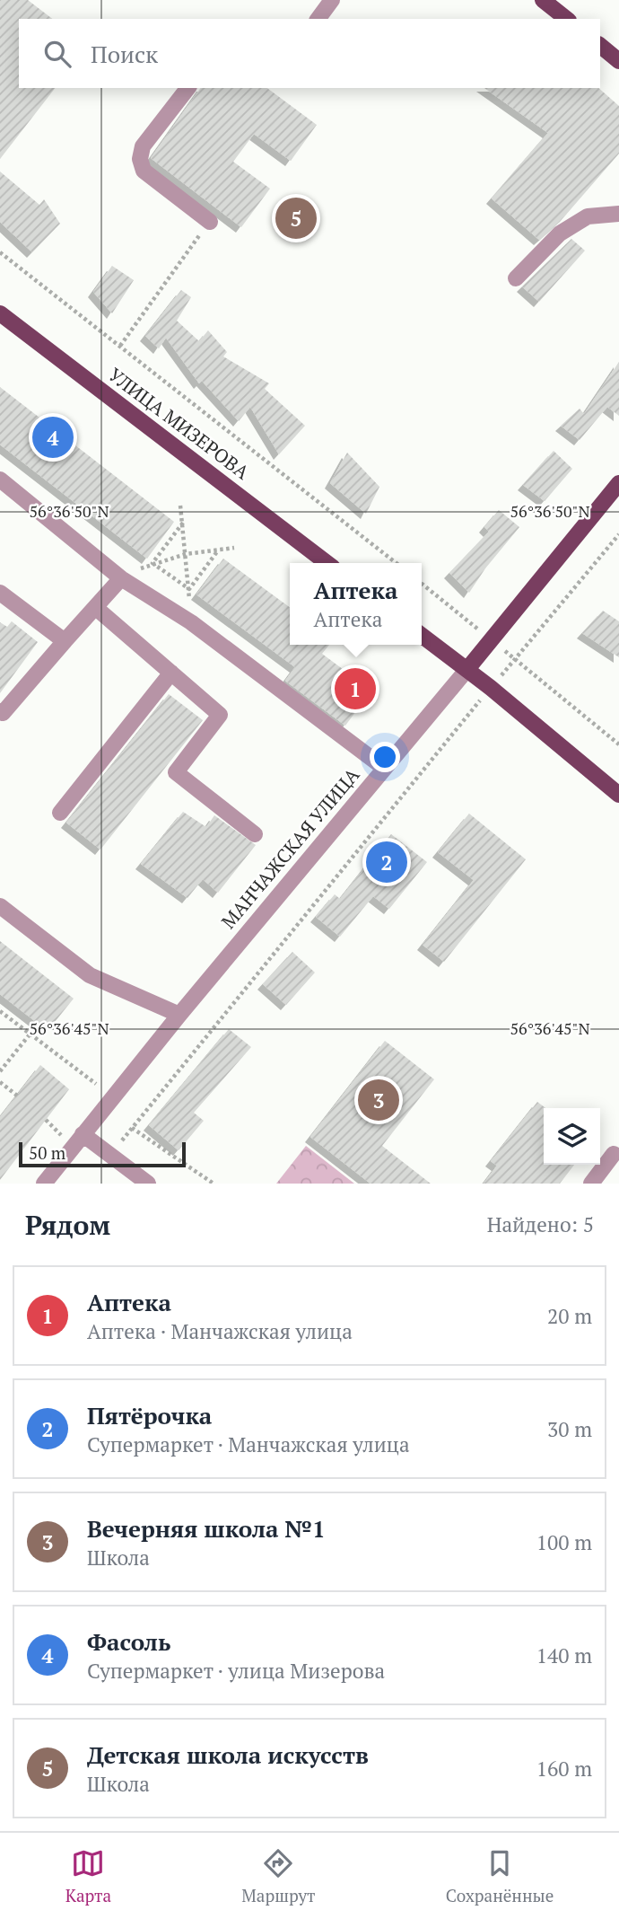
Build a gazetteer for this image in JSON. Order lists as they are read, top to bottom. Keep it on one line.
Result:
{"streets":{"main road":["УЛИЦА МИЗЕРОВА","МАНЧАЖСКАЯ УЛИЦА"]},"scale_bar":"50 m","page":{"search":"Поиск","pins":["5","4","1","2","3"],"popup":["Аптека","Аптека"],"scale":"50 m","heading":["Рядом","Найдено: 5"],"list":[{"mark":"1","name":"Аптека","note":"Аптека · Манчажская улица","value":"20 m"},{"mark":"2","name":"Пятёрочка","note":"Супермаркет · Манчажская улица","value":"30 m"},{"mark":"3","name":"Вечерняя школа №1","note":"Школа","value":"100 m"},{"mark":"4","name":"Фасоль","note":"Супермаркет · улица Мизерова","value":"140 m"},{"mark":"5","name":"Детская школа искусств","note":"Школа","value":"160 m"}],"nav":["Карта","Маршрут","Сохранённые"]},"coordinates":["56°36'50\"N","56°36'45\"N"]}
